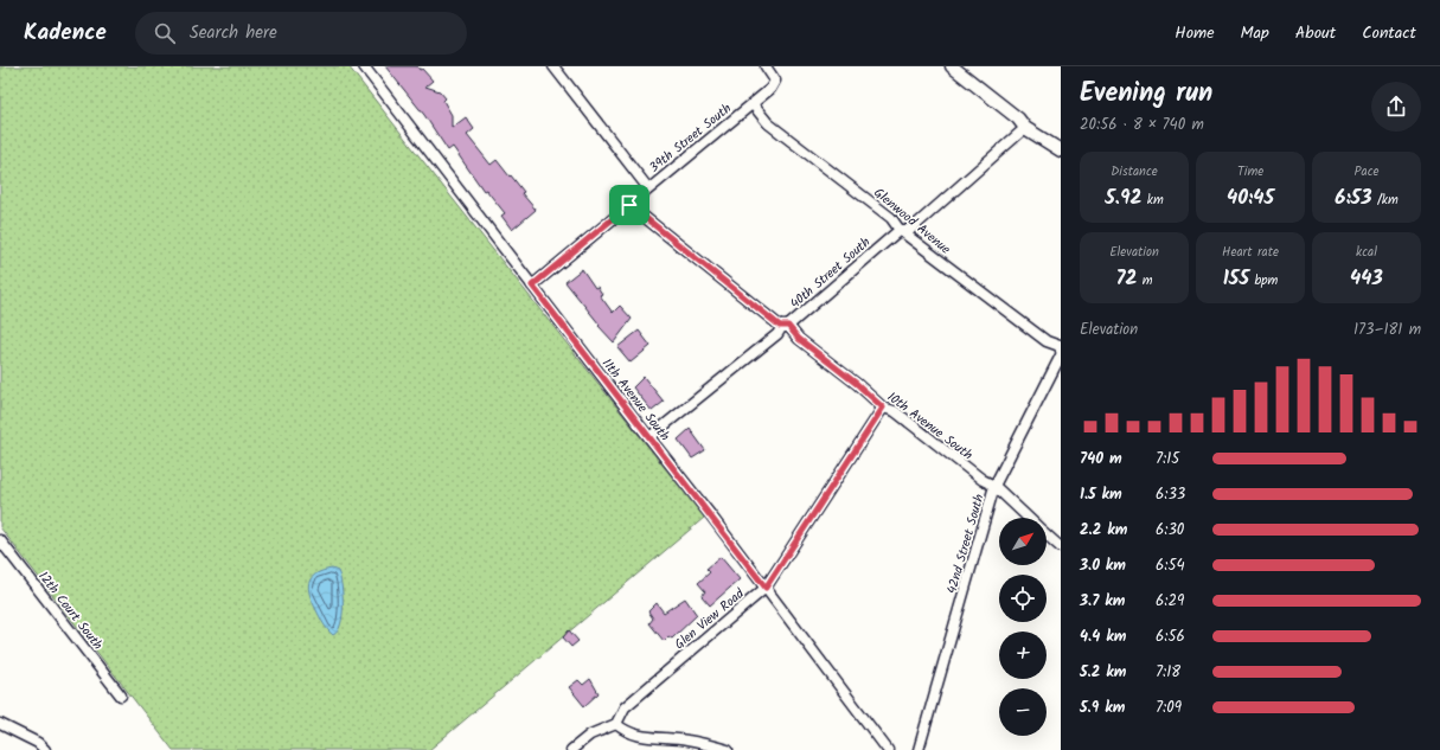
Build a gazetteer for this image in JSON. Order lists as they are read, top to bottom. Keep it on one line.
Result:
{"streets":{"street":["39th Street South","Glenwood Avenue","40th Street South","11th Avenue South","10th Avenue South","42nd Street South","12th Court South","Glen View Road"]},"crossings":[["39th Street South","Glenwood Avenue"],["39th Street South","11th Avenue South"],["39th Street South","10th Avenue South"],["Glenwood Avenue","40th Street South"],["40th Street South","11th Avenue South"],["40th Street South","10th Avenue South"],["11th Avenue South","Glen View Road"],["10th Avenue South","42nd Street South"],["10th Avenue South","Glen View Road"]],"north":"top right","page":{"header":"Kadence","search":"Search here","nav":["Home","Map","About","Contact"],"heading":["Evening run","20:56 · 8 × 740 m"],"stats":[["Distance","5.92 km"],["Time","40:45"],["Pace","6:53 /km"],["Elevation","72 m"],["Heart rate","155 bpm"],["kcal","443"]],"chart":["Elevation","173–181 m"],"list":[{"name":"740 m","note":"7:15"},{"name":"1.5 km","note":"6:33"},{"name":"2.2 km","note":"6:30"},{"name":"3.0 km","note":"6:54"},{"name":"3.7 km","note":"6:29"},{"name":"4.4 km","note":"6:56"},{"name":"5.2 km","note":"7:18"},{"name":"5.9 km","note":"7:09"}],"map_buttons":["+","−"]}}
